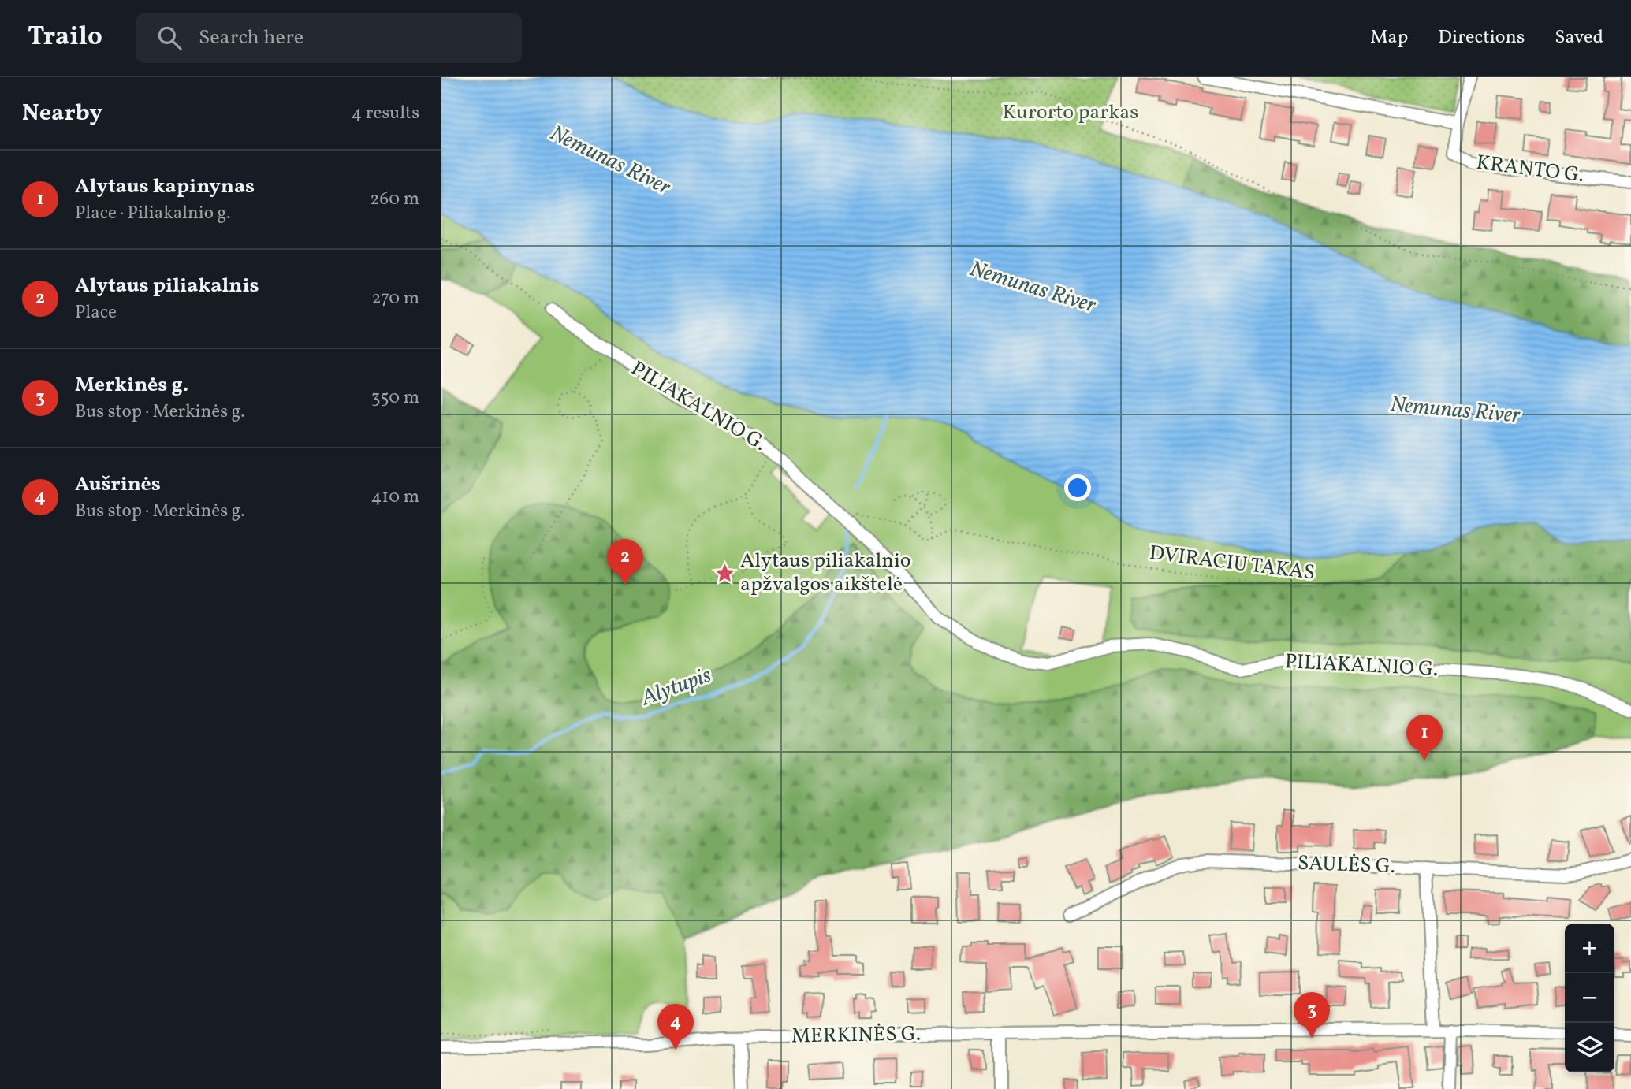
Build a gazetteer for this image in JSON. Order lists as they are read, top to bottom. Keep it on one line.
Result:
{"streets":{"street":["KRANTO G.","PILIAKALNIO G.","SAULĖS G.","MERKINĖS G."],"path":["DVIRACIU TAKAS"]},"water":["Nemunas River","Alytupis"],"parks":["Kurorto parkas"],"places":{"place":["Alytaus piliakalnio apžvalgos aikštelė"]},"page":{"header":"Trailo","search":"Search here","nav":["Map","Directions","Saved"],"heading":["Nearby","4 results"],"list":[{"mark":"1","name":"Alytaus kapinynas","note":"Place · Piliakalnio g.","value":"260 m"},{"mark":"2","name":"Alytaus piliakalnis","note":"Place","value":"270 m"},{"mark":"3","name":"Merkinės g.","note":"Bus stop · Merkinės g.","value":"350 m"},{"mark":"4","name":"Aušrinės","note":"Bus stop · Merkinės g.","value":"410 m"}],"pins":["2","1","3","4"],"map_buttons":["+","−"]}}
